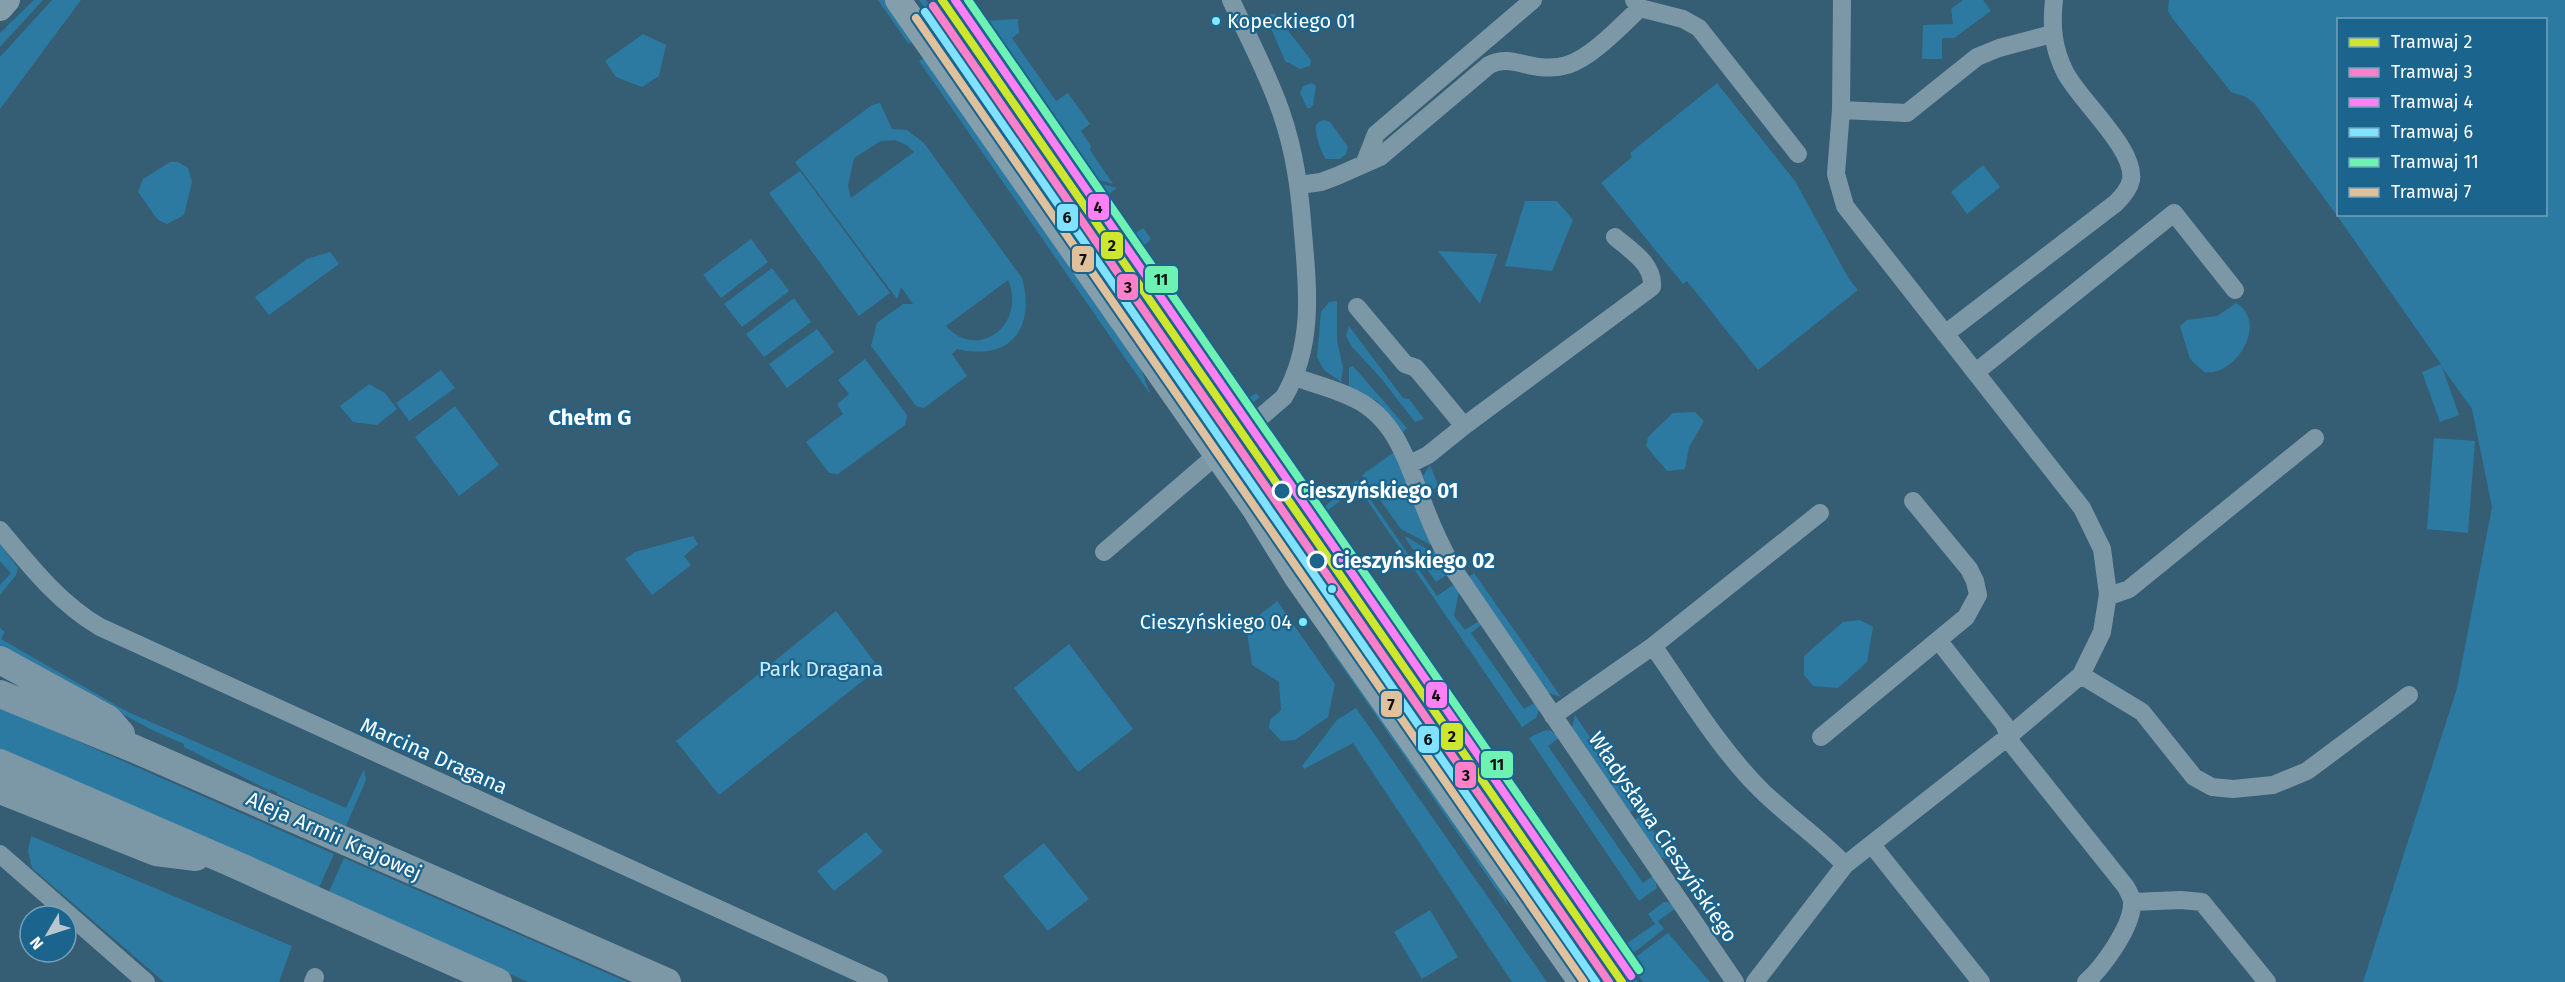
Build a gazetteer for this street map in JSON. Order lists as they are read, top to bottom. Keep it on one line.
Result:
{"streets":{"main road":["Aleja Armii Krajowej"],"street":["Marcina Dragana","Władysława Cieszyńskiego"]},"districts":["Chełm G"],"parks":["Park Dragana"],"places":["Kopeckiego 01","Cieszyńskiego 01","Cieszyńskiego 02","Cieszyńskiego 04"],"lines":["tram line 2","tram line 4","tram line 11","tram line 3","tram line 6","tram line 7"],"legend":["Tramwaj 2","Tramwaj 3","Tramwaj 4","Tramwaj 6","Tramwaj 11","Tramwaj 7"],"north":"bottom left"}
